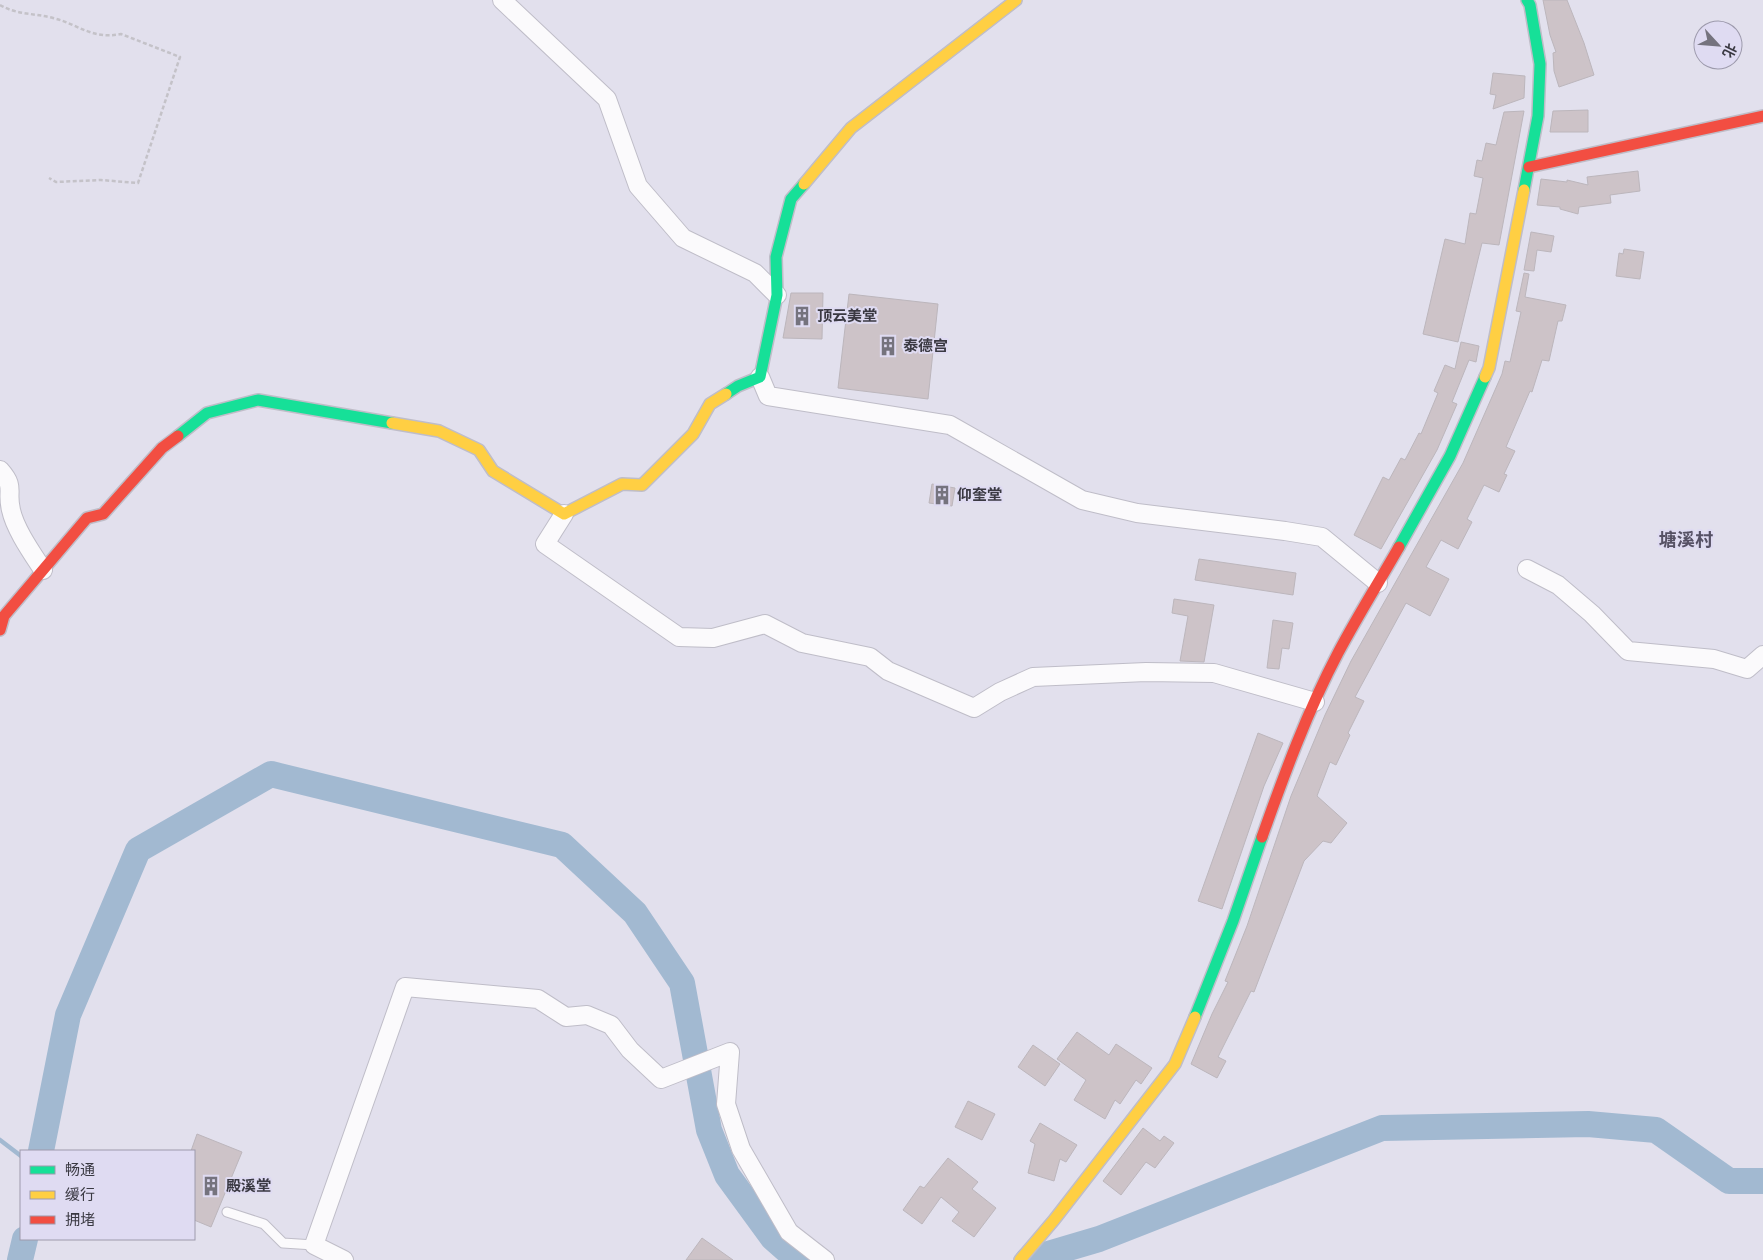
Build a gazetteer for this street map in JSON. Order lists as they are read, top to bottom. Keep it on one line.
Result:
{"districts":["塘溪村"],"places":{"building":["顶云美堂","泰德宫","仰奎堂","殿溪堂"]},"legend":["畅通","缓行","拥堵"],"north":"bottom right"}
